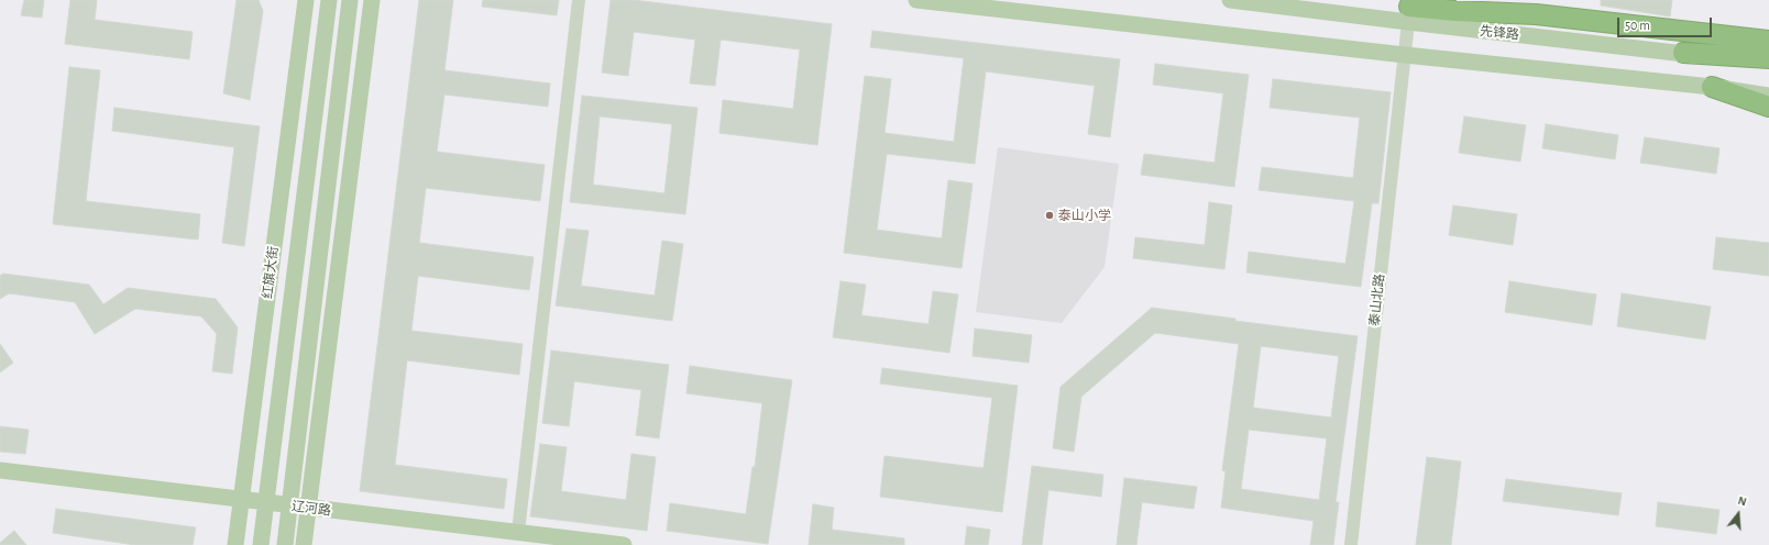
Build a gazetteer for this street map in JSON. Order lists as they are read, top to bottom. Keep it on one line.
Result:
{"streets":{"main road":["先锋路","红旗大街","辽河路"],"street":["泰山北路"]},"crossings":[["先锋路","泰山北路"],["红旗大街","辽河路"]],"places":["泰山小学"],"scale_bar":"50 m","north":"top"}
